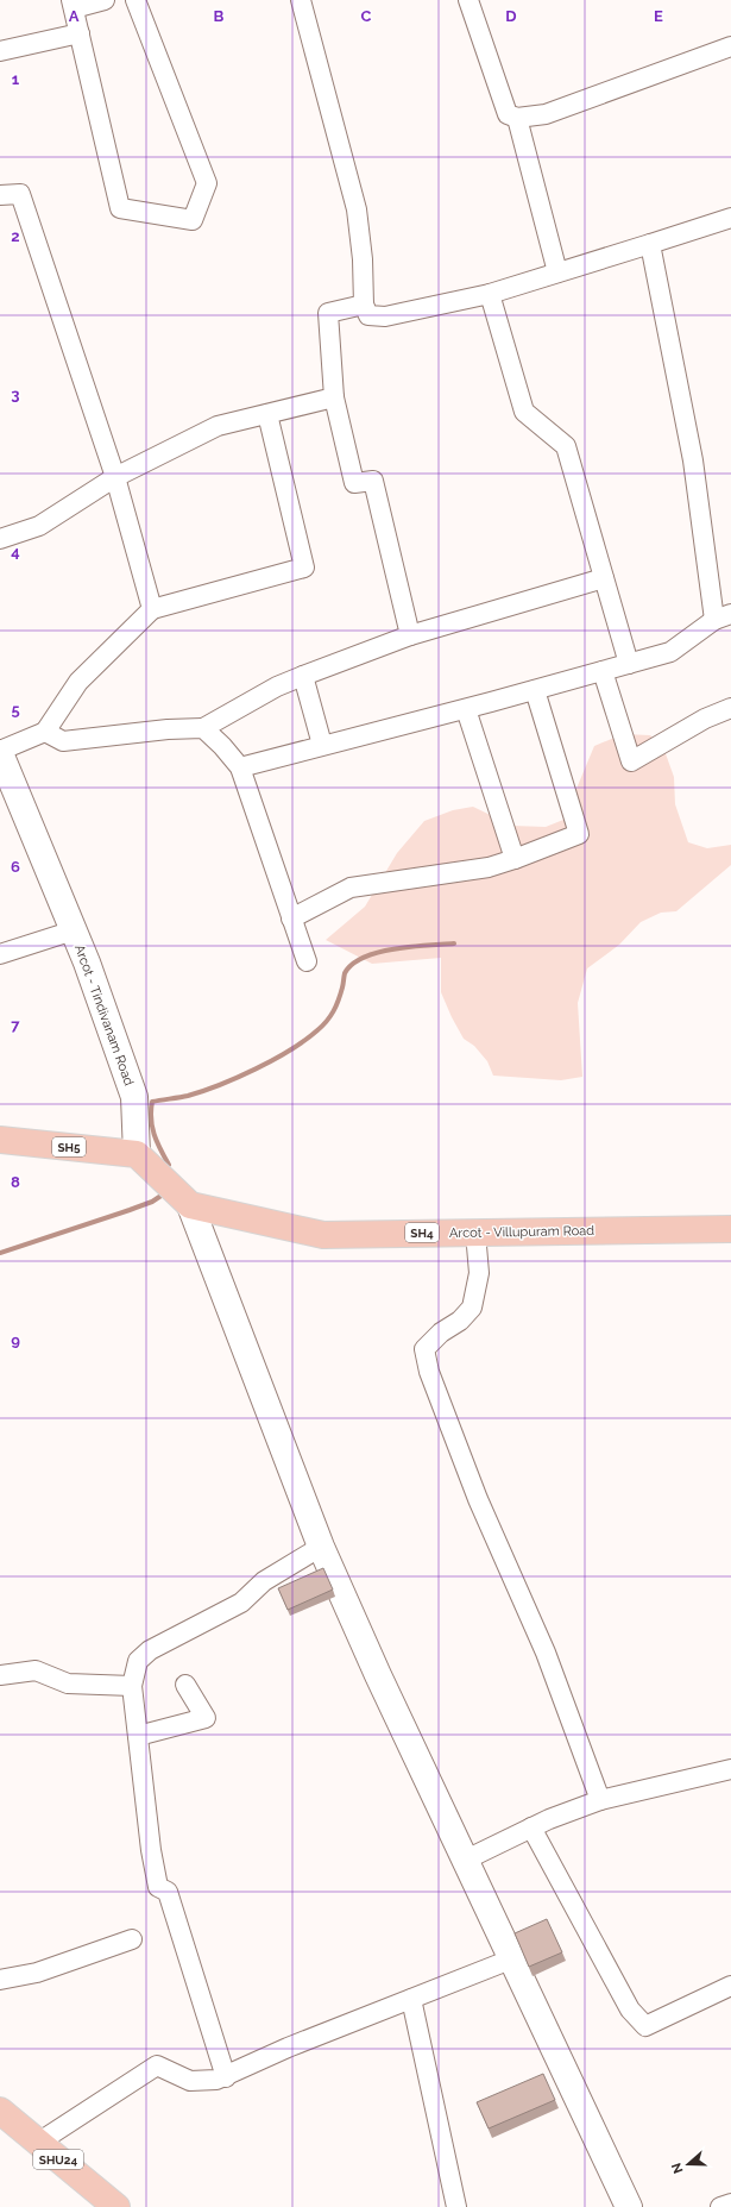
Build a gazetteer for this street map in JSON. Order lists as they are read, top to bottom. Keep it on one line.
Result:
{"streets":{"main road":["Arcot - Tindivanam Road","SH5","Arcot - Villupuram Road","SH4","SHU24"]},"crossings":[["Arcot - Tindivanam Road","SH5"]],"north":"left","grid":{"columns":["A","B","C","D","E"],"rows":["1","2","3","4","5","6","7","8","9"]}}
